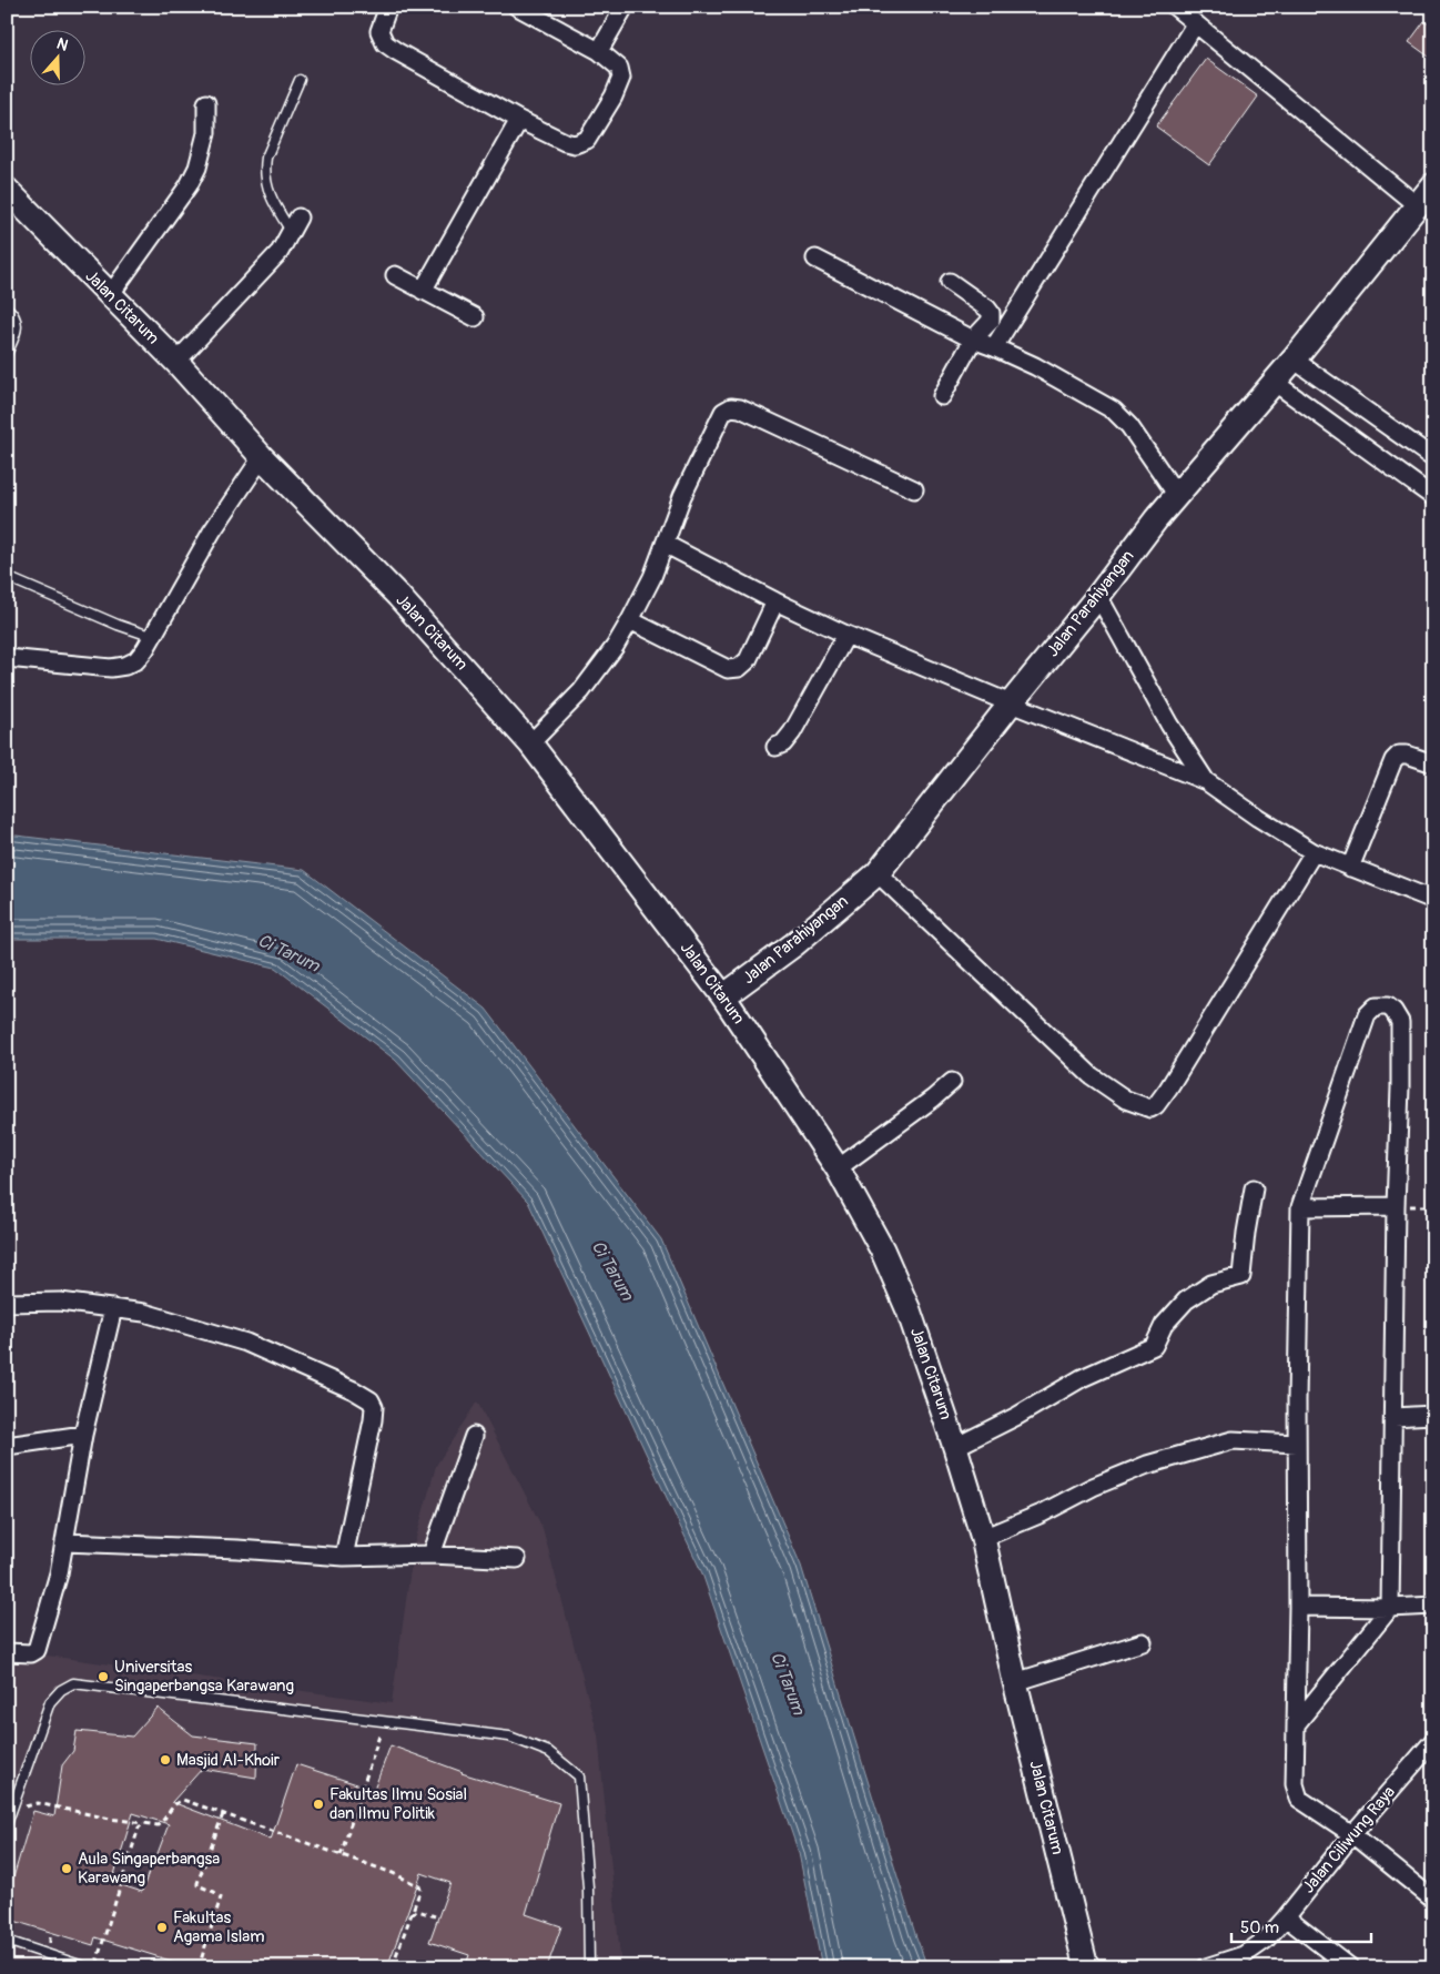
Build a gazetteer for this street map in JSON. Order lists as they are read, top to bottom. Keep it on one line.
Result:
{"streets":{"street":["Jalan Citarum","Jalan Parahiyangan","Jalan Ciliwung Raya"]},"crossings":[["Jalan Citarum","Jalan Parahiyangan"]],"water":["Ci Tarum"],"places":["Universitas Singaperbangsa Karawang","Masjid Al-Khoir","Fakultas Ilmu Sosial dan Ilmu Politik","Aula Singaperbangsa Karawang","Fakultas Agama Islam"],"scale_bar":"50 m","north":"top"}
